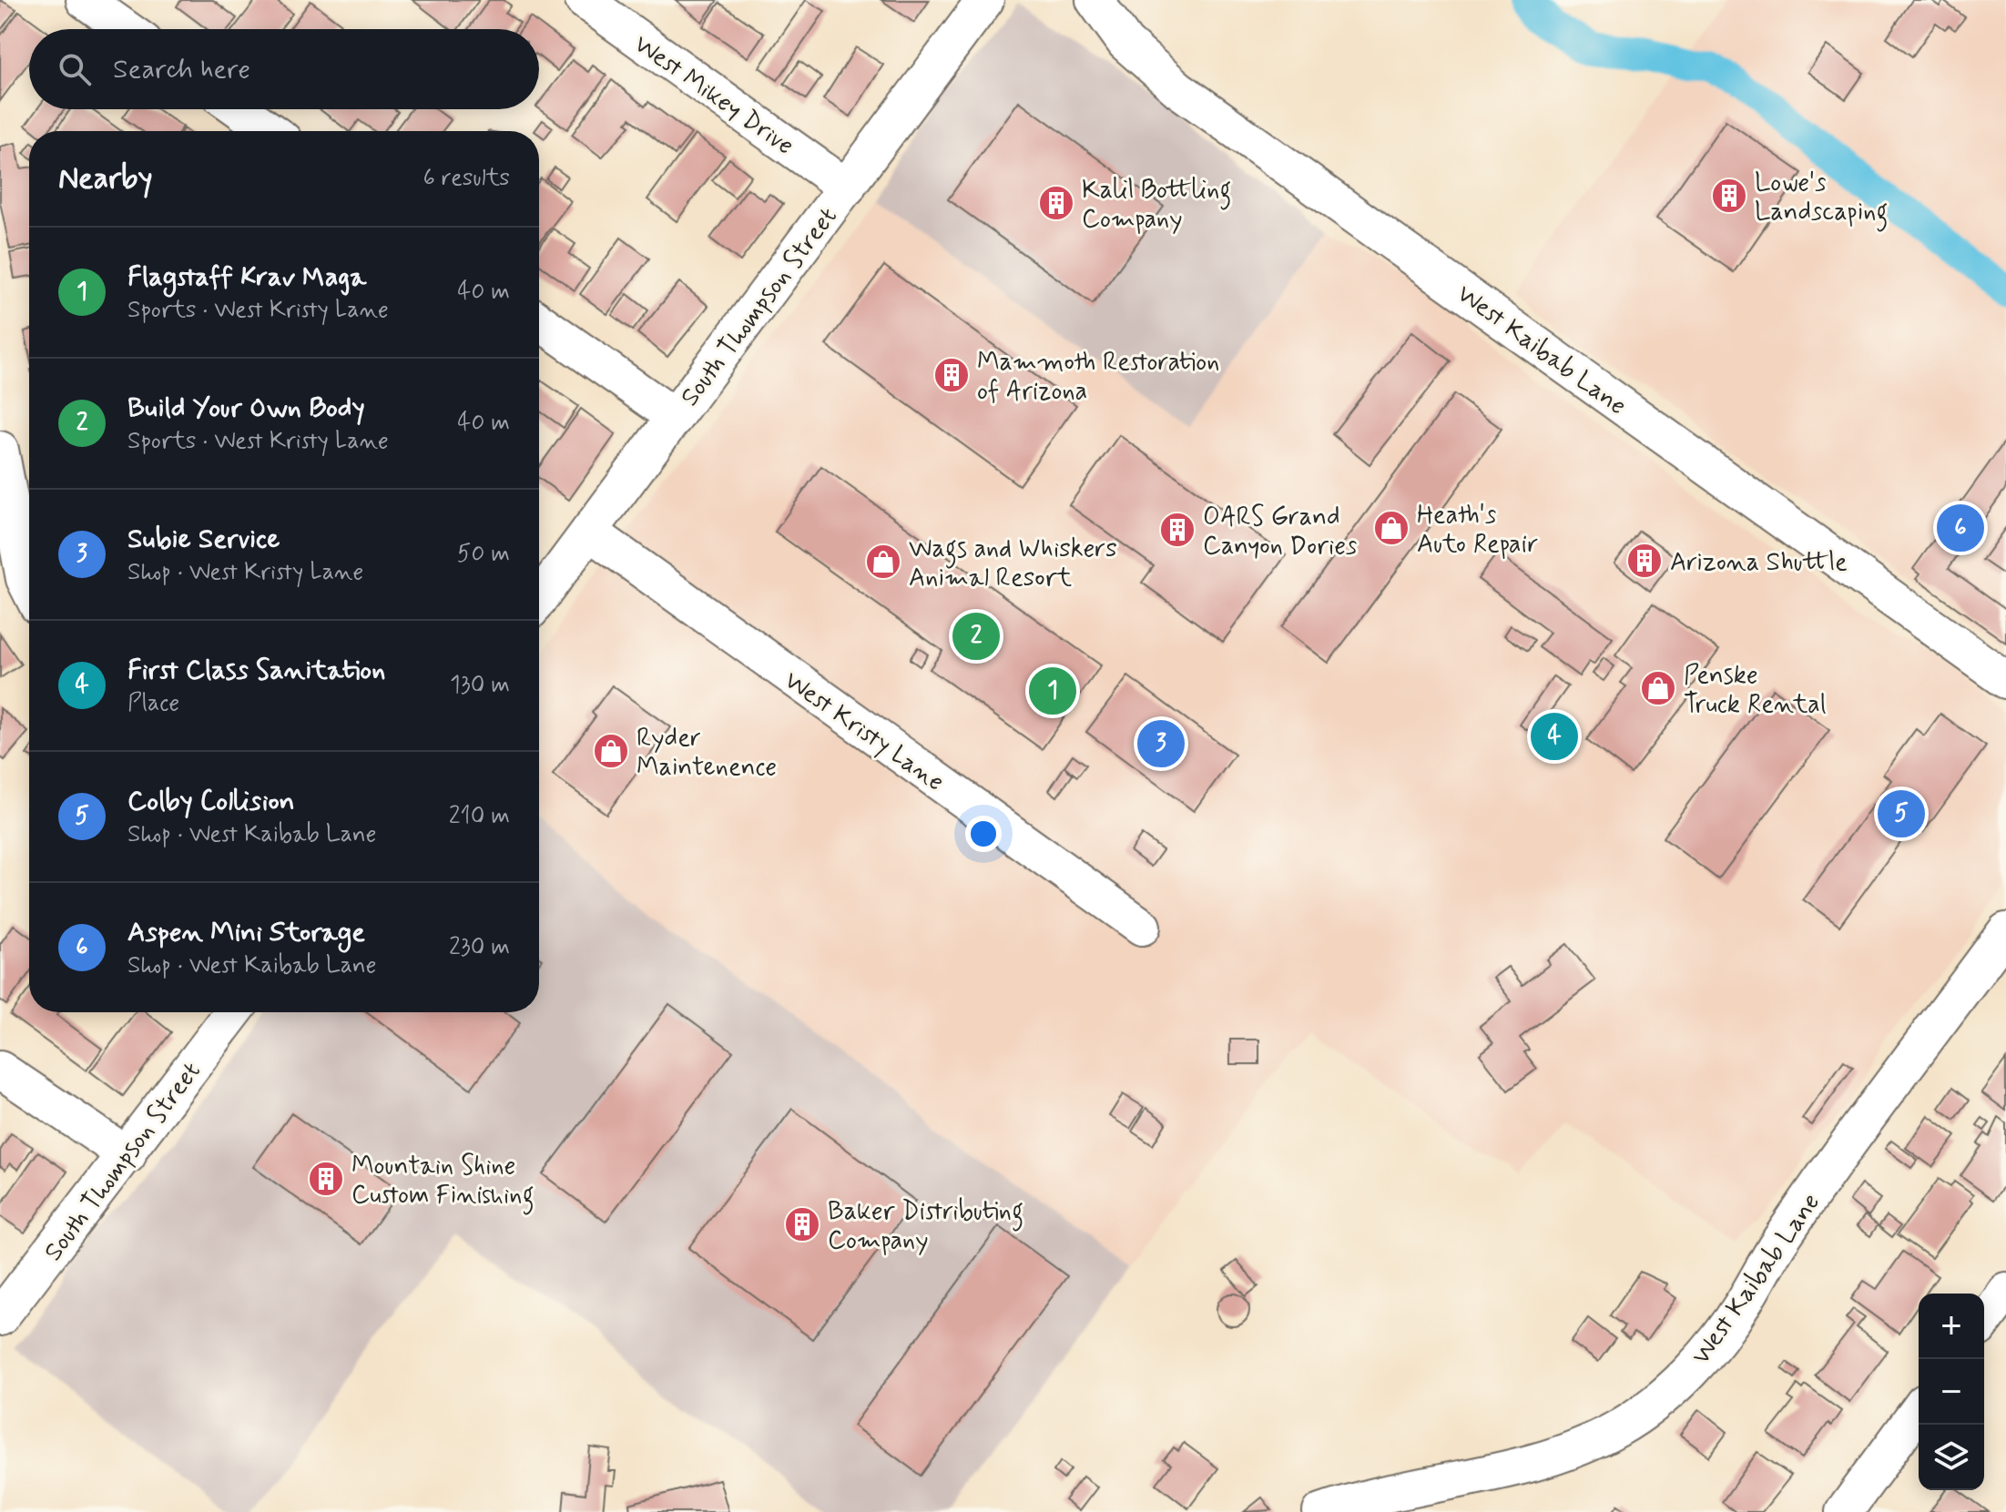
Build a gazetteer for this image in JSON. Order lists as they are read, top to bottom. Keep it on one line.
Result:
{"streets":{"street":["West Mikey Drive","South Thompson Street","West Kaibab Lane","West Kristy Lane"]},"crossings":[["West Mikey Drive","South Thompson Street"],["South Thompson Street","West Kristy Lane"]],"places":{"building":["Lowe's Landscaping","Kalil Bottling Company","Mammoth Restoration of Arizona","OARS Grand Canyon Dories","Arizona Shuttle","Mountain Shine Custom Finishing","Baker Distributing Company"],"shop":["Heath's Auto Repair","Wags and Whiskers Animal Resort","Penske Truck Rental","Ryder Maintenence"]},"page":{"search":"Search here","heading":["Nearby","6 results"],"list":[{"mark":"1","name":"Flagstaff Krav Maga","note":"Sports · West Kristy Lane","value":"40 m"},{"mark":"2","name":"Build Your Own Body","note":"Sports · West Kristy Lane","value":"40 m"},{"mark":"3","name":"Subie Service","note":"Shop · West Kristy Lane","value":"50 m"},{"mark":"4","name":"First Class Sanitation","note":"Place","value":"130 m"},{"mark":"5","name":"Colby Collision","note":"Shop · West Kaibab Lane","value":"210 m"},{"mark":"6","name":"Aspen Mini Storage","note":"Shop · West Kaibab Lane","value":"230 m"}],"pins":["6","2","1","4","3","5"],"map_buttons":["+","−"]}}
